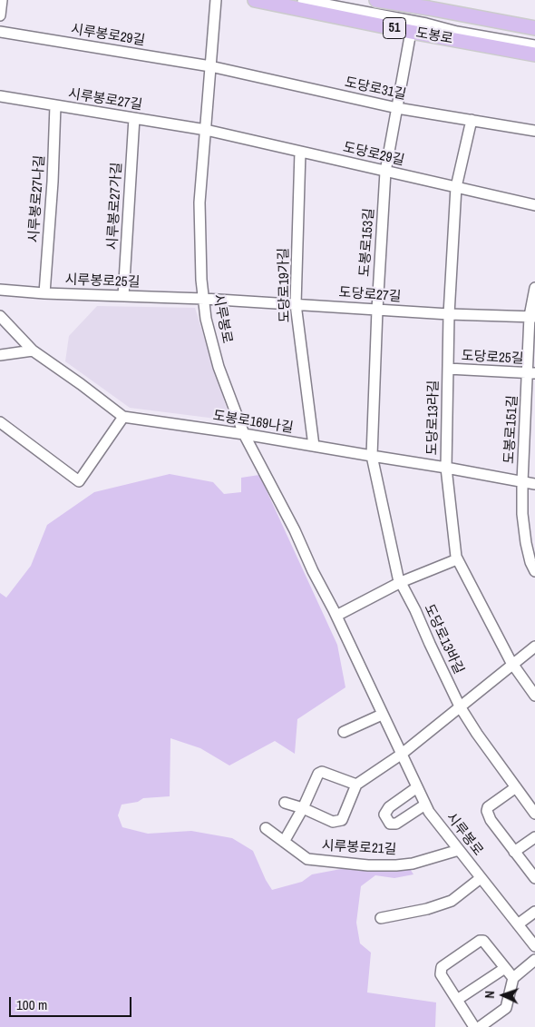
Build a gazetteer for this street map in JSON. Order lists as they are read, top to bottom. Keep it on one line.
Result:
{"streets":{"main road":["51","도봉로"],"street":["시루봉로29길","도당로31길","시루봉로27길","도당로29길","시루봉로27나길","시루봉로27가길","도봉로153길","시루봉로25길","도당로19가길","도당로27길","시루봉로","도당로25길","도당로13라길","도봉로169나길","도봉로151길","도당로13바길","시루봉로21길"]},"crossings":[["시루봉로29길","도당로31길"],["시루봉로29길","시루봉로"],["도봉로","도봉로153길"],["도당로31길","도봉로153길"],["도당로31길","시루봉로"],["도당로31길","도당로13라길"],["시루봉로27길","도당로29길"],["시루봉로27길","시루봉로27나길"],["시루봉로27길","시루봉로27가길"],["시루봉로27길","시루봉로"],["도당로29길","도봉로153길"],["도당로29길","도당로19가길"],["도당로29길","시루봉로"],["도당로29길","도당로13라길"],["시루봉로27나길","시루봉로25길"],["시루봉로27가길","시루봉로25길"],["도봉로153길","도당로27길"],["도봉로153길","도봉로169나길"],["도봉로153길","도당로13바길"],["시루봉로25길","도당로27길"],["시루봉로25길","시루봉로"],["도당로19가길","도당로27길"],["도당로19가길","도봉로169나길"],["도당로27길","시루봉로"],["도당로27길","도당로13라길"],["도당로27길","도봉로151길"],["시루봉로","도봉로169나길"],["시루봉로","시루봉로21길"],["도당로25길","도당로13라길"],["도당로25길","도봉로151길"],["도당로13라길","도봉로169나길"],["도봉로169나길","도봉로151길"],["도봉로169나길","도당로13바길"]],"scale_bar":"100 m","north":"left"}
